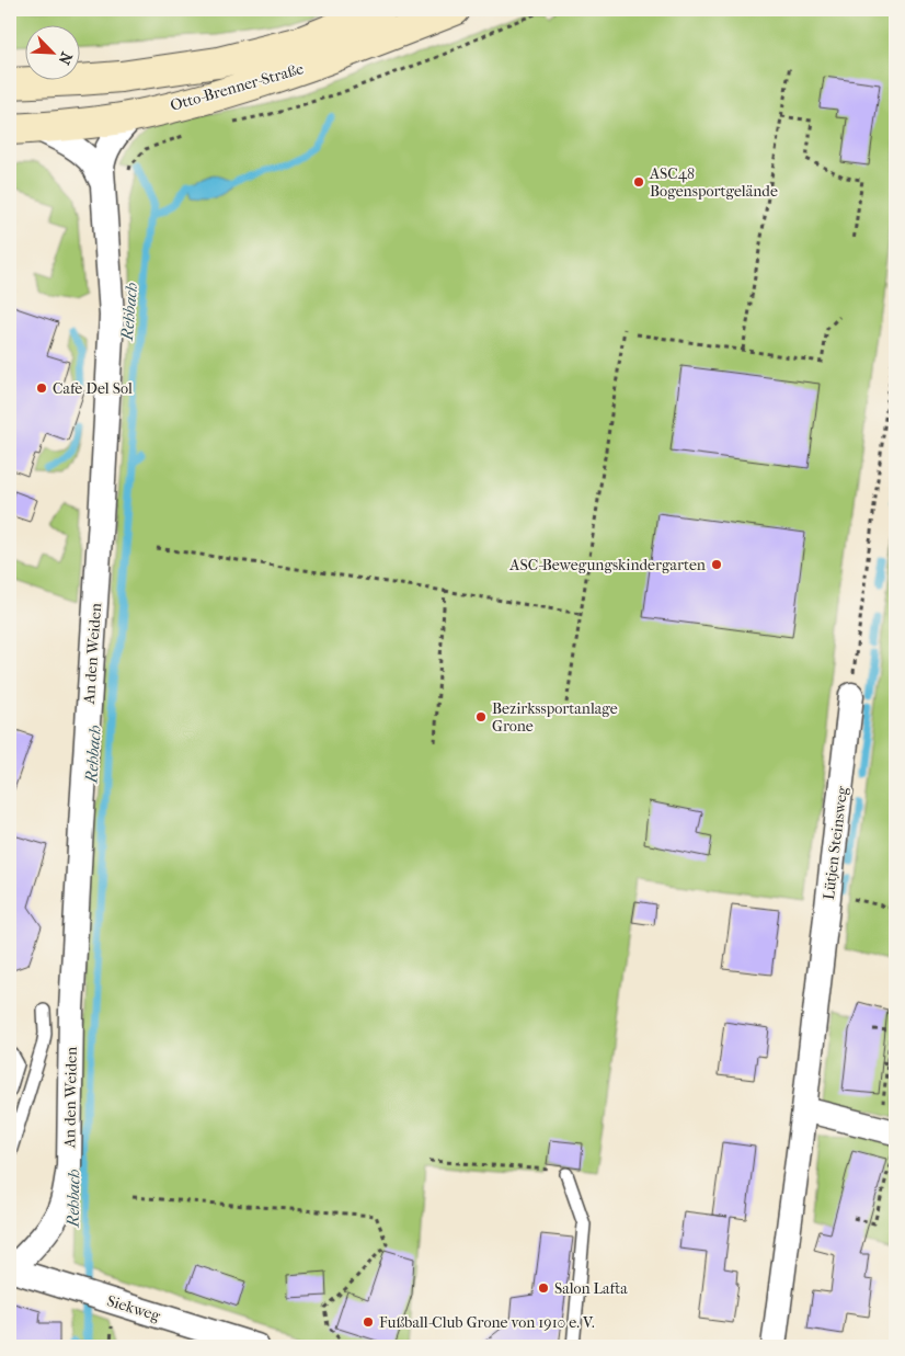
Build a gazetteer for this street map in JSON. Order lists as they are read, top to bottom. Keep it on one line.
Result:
{"streets":{"main road":["Otto-Brenner-Straße"],"street":["An den Weiden","Lütjen Steinsweg","Siekweg"]},"crossings":[["Otto-Brenner-Straße","An den Weiden"],["An den Weiden","Siekweg"]],"water":["Rehbach"],"places":["ASC48 Bogensportgelände","Cafe Del Sol","ASC-Bewegungskindergarten","Bezirkssportanlage Grone","Salon Lafta","Fußball-Club Grone von 1910 e. V."],"north":"bottom right"}
